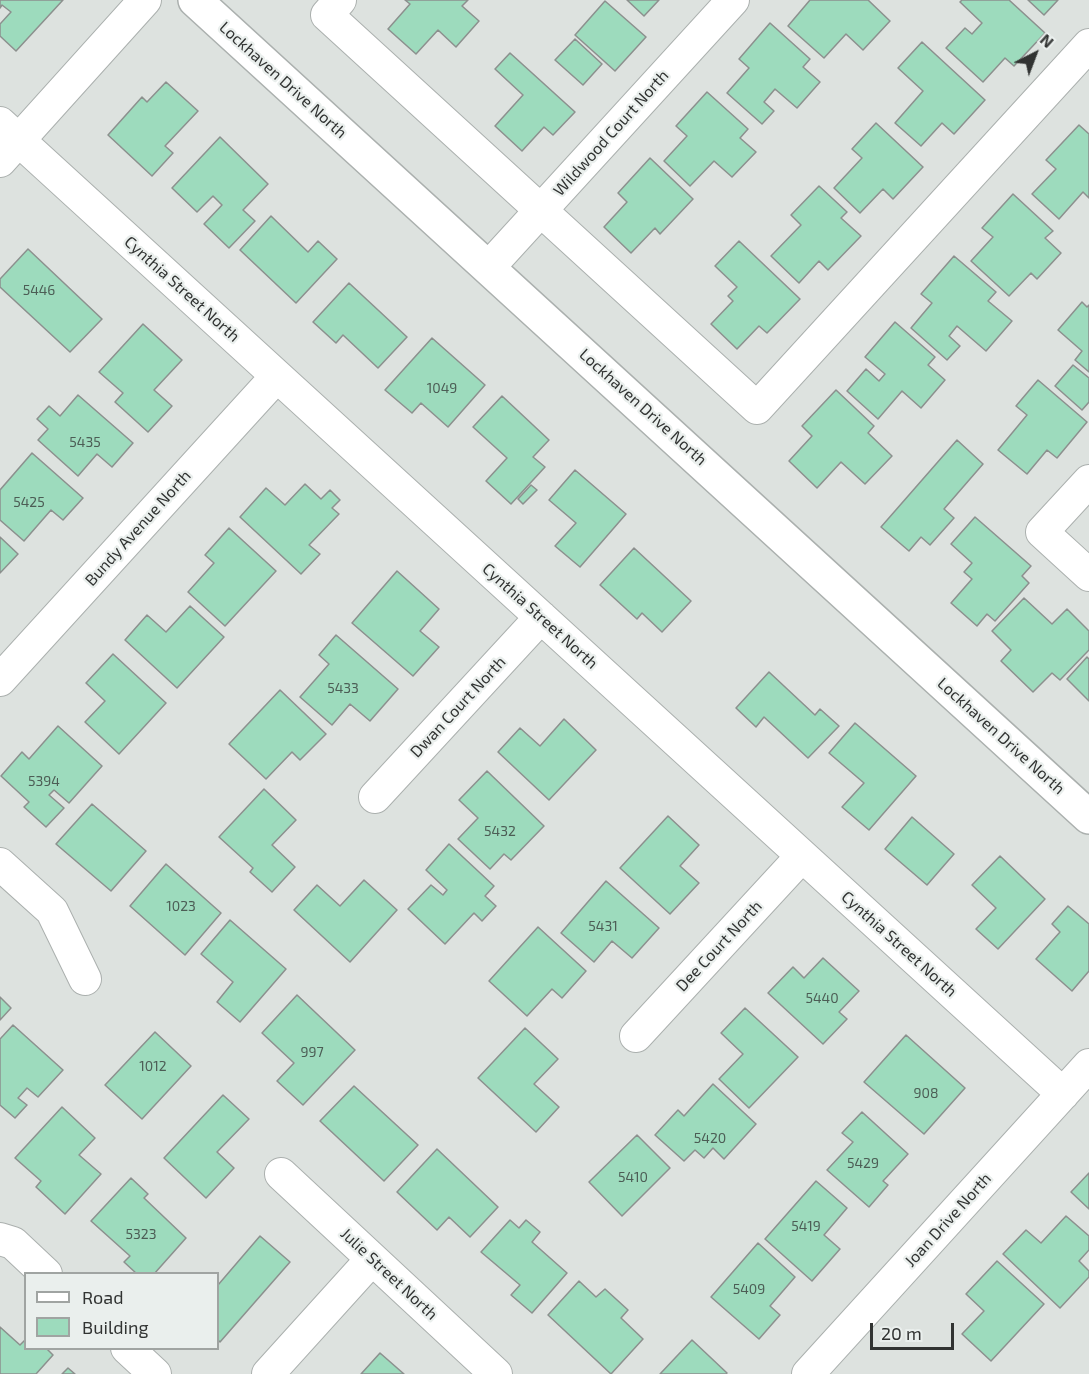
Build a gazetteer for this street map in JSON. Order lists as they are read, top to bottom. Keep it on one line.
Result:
{"streets":{"street":["Lockhaven Drive North","Wildwood Court North","Cynthia Street North","Bundy Avenue North","Dwan Court North","Dee Court North","Joan Drive North","Julie Street North"]},"crossings":[["Lockhaven Drive North","Wildwood Court North"],["Cynthia Street North","Bundy Avenue North"],["Cynthia Street North","Dwan Court North"],["Cynthia Street North","Dee Court North"],["Cynthia Street North","Joan Drive North"]],"house_numbers":["5446","1049","5435","5425","5433","5394","5432","1023","5431","5440","997","1012","908","5420","5429","5410","5419","5323","5409"],"legend":["Road","Building"],"scale_bar":"20 m","north":"top right"}
